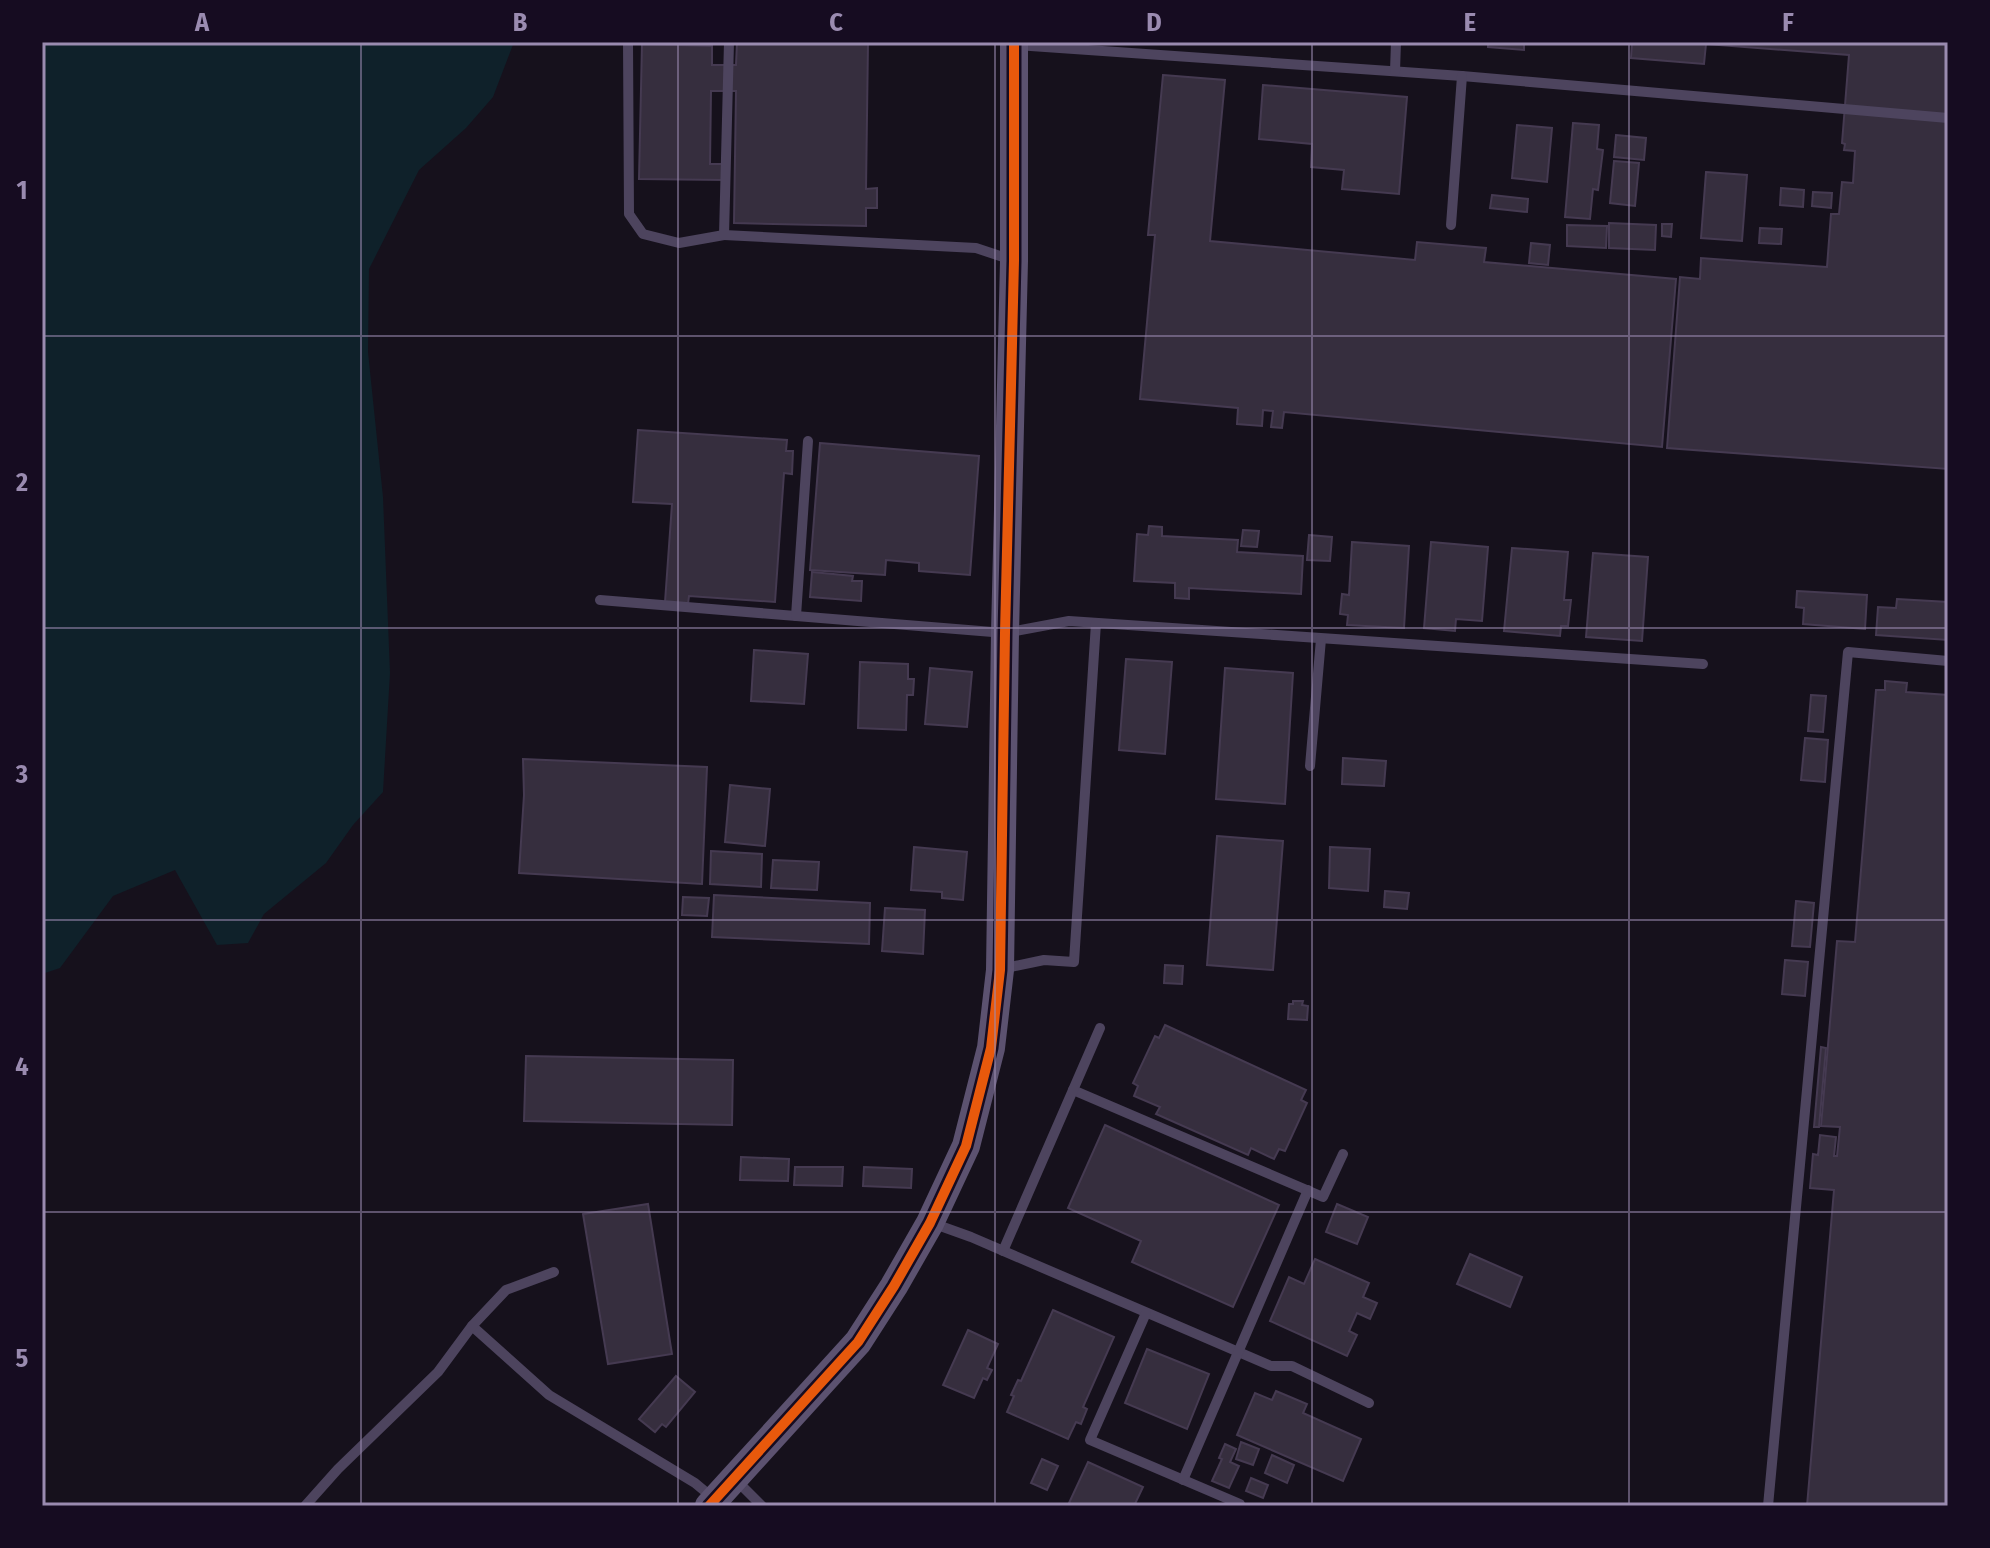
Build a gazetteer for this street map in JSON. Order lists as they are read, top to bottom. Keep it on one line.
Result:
{"grid":{"columns":["A","B","C","D","E","F"],"rows":["1","2","3","4","5"]}}
